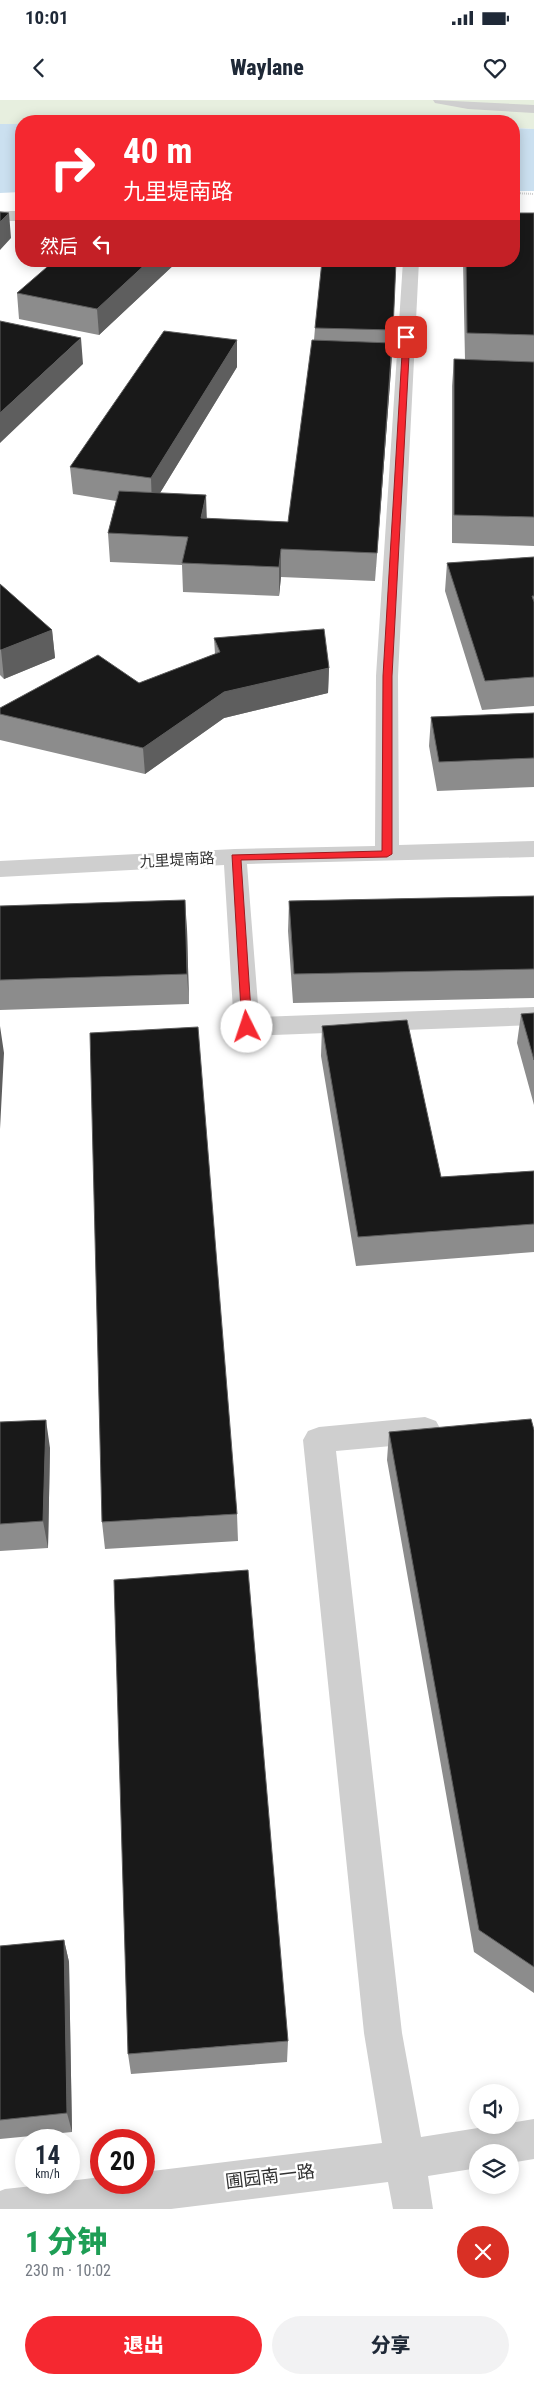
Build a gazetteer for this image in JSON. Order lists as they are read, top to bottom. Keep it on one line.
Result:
{"streets":{"street":["九里堤南路","圃园南一路"]},"page":{"status":"10:01","header":"Waylane","turn":["40 m","九里堤南路"],"then":"然后","speed":"14 km/h","limit":"20","heading":["1 分钟","230 m · 10:02"],"buttons":["退出","分享"]}}
